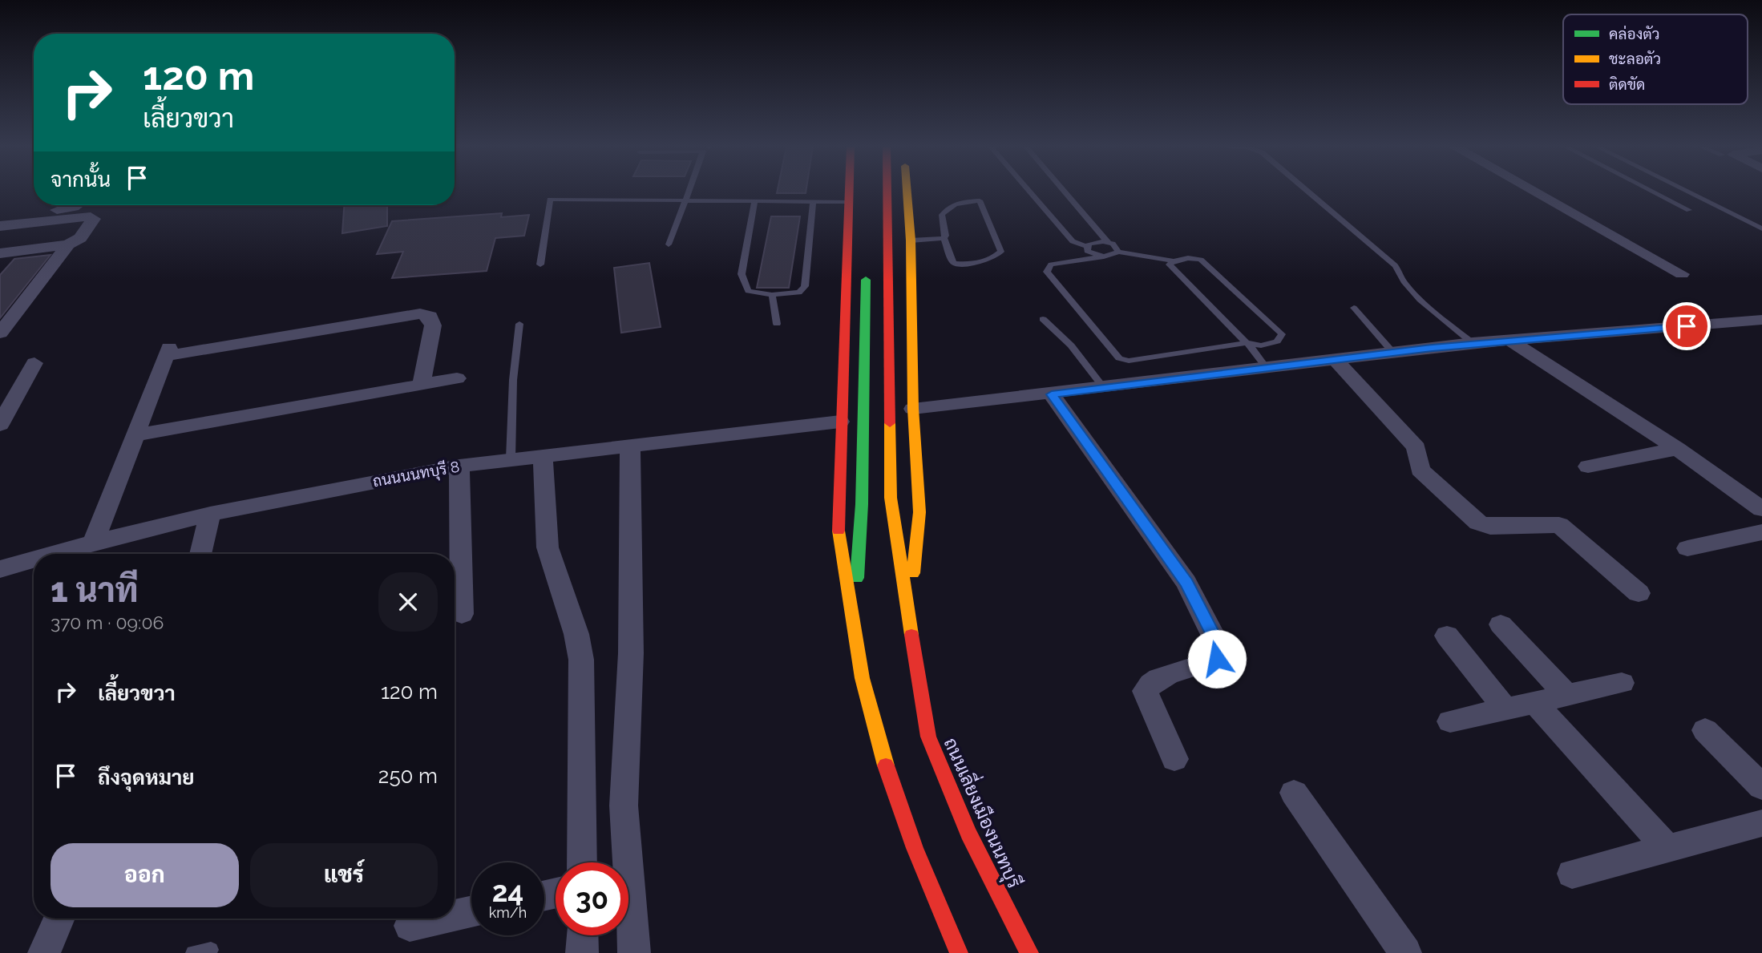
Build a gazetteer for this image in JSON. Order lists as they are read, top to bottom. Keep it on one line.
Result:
{"streets":{"main road":["ถนนเลี่ยงเมืองนนทบุรี"],"street":["ถนนนนทบุรี 8"]},"legend":["คล่องตัว","ชะลอตัว","ติดขัด"],"page":{"turn":["120 m","เลี้ยวขวา"],"then":"จากนั้น","heading":["1 นาที","370 m · 09:06"],"list":[{"name":"เลี้ยวขวา","value":"120 m"},{"name":"ถึงจุดหมาย","value":"250 m"}],"buttons":["ออก","แชร์"],"speed":"24 km/h","limit":"30"}}
